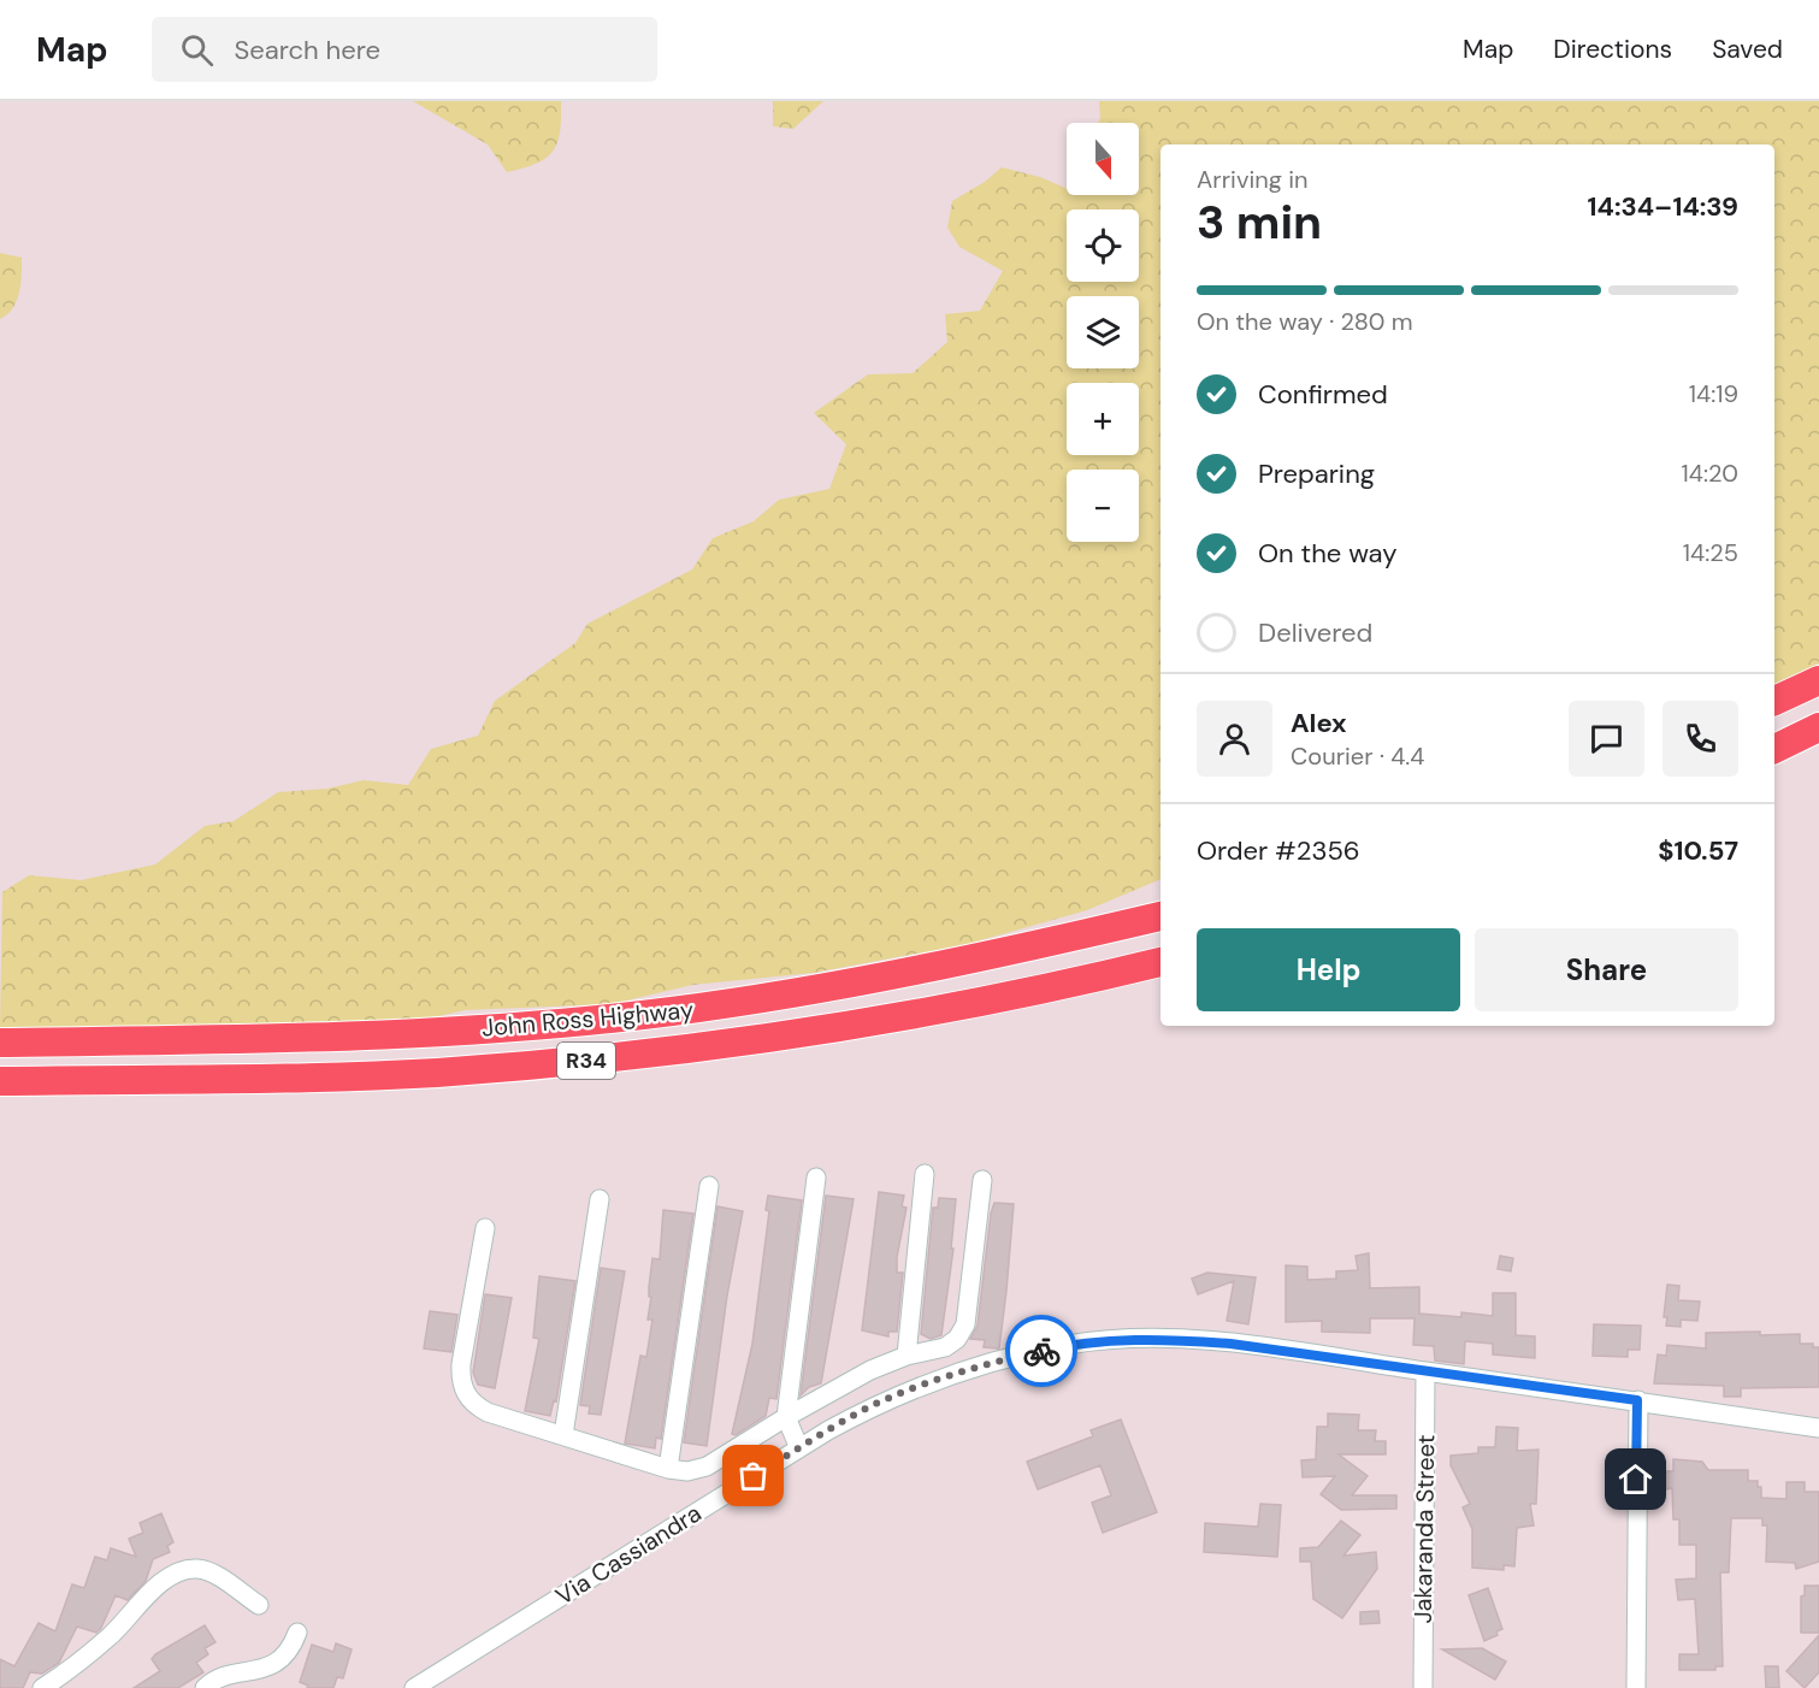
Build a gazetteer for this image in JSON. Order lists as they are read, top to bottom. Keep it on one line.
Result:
{"streets":{"main road":["John Ross Highway","R34"],"street":["Jakaranda Street","Via Cassiandra"]},"crossings":[["Jakaranda Street","Via Cassiandra"]],"north":"bottom","page":{"header":"Map","search":"Search here","nav":["Map","Directions","Saved"],"map_buttons":["+","−"],"heading":["3 min","Arriving in","14:34–14:39"],"panel":["Alex","Courier · 4.4","Order #2356","$10.57"],"bar":"On the way · 280 m","list":[["Confirmed","14:19"],["Preparing","14:20"],["On the way","14:25"],"Delivered"],"buttons":["Help","Share"]}}
